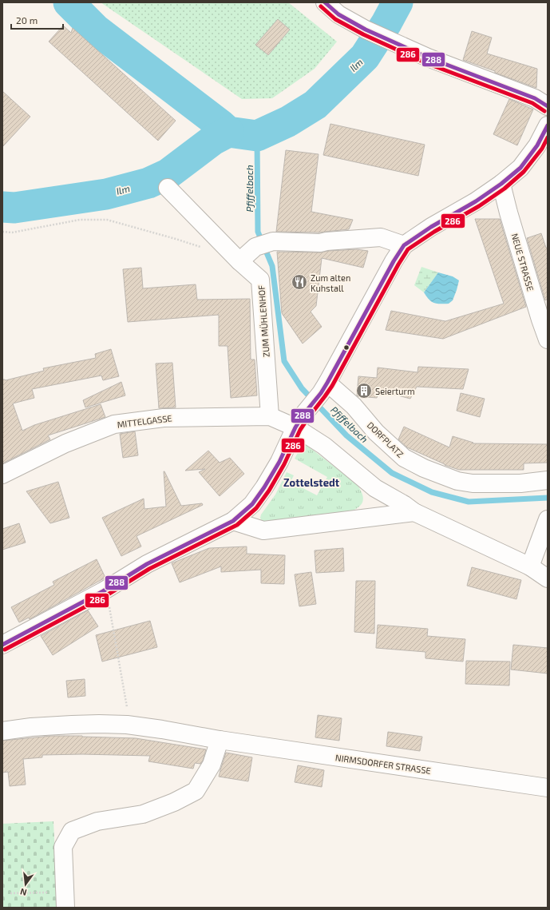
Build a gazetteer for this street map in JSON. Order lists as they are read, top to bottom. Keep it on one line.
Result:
{"streets":{"street":["NEUE STRASSE","ZUM MÜHLENHOF","MITTELGASSE","DORFPLATZ","NIRMSDORFER STRASSE"]},"crossings":[["ZUM MÜHLENHOF","MITTELGASSE"]],"districts":["Zottelstedt"],"water":["Ilm","Pfiffelbach"],"places":{"restaurant":["Zum alten Kuhstall"],"building":["Seierturm"]},"lines":["transit line 288","transit line 286"],"scale_bar":"20 m","north":"bottom"}
